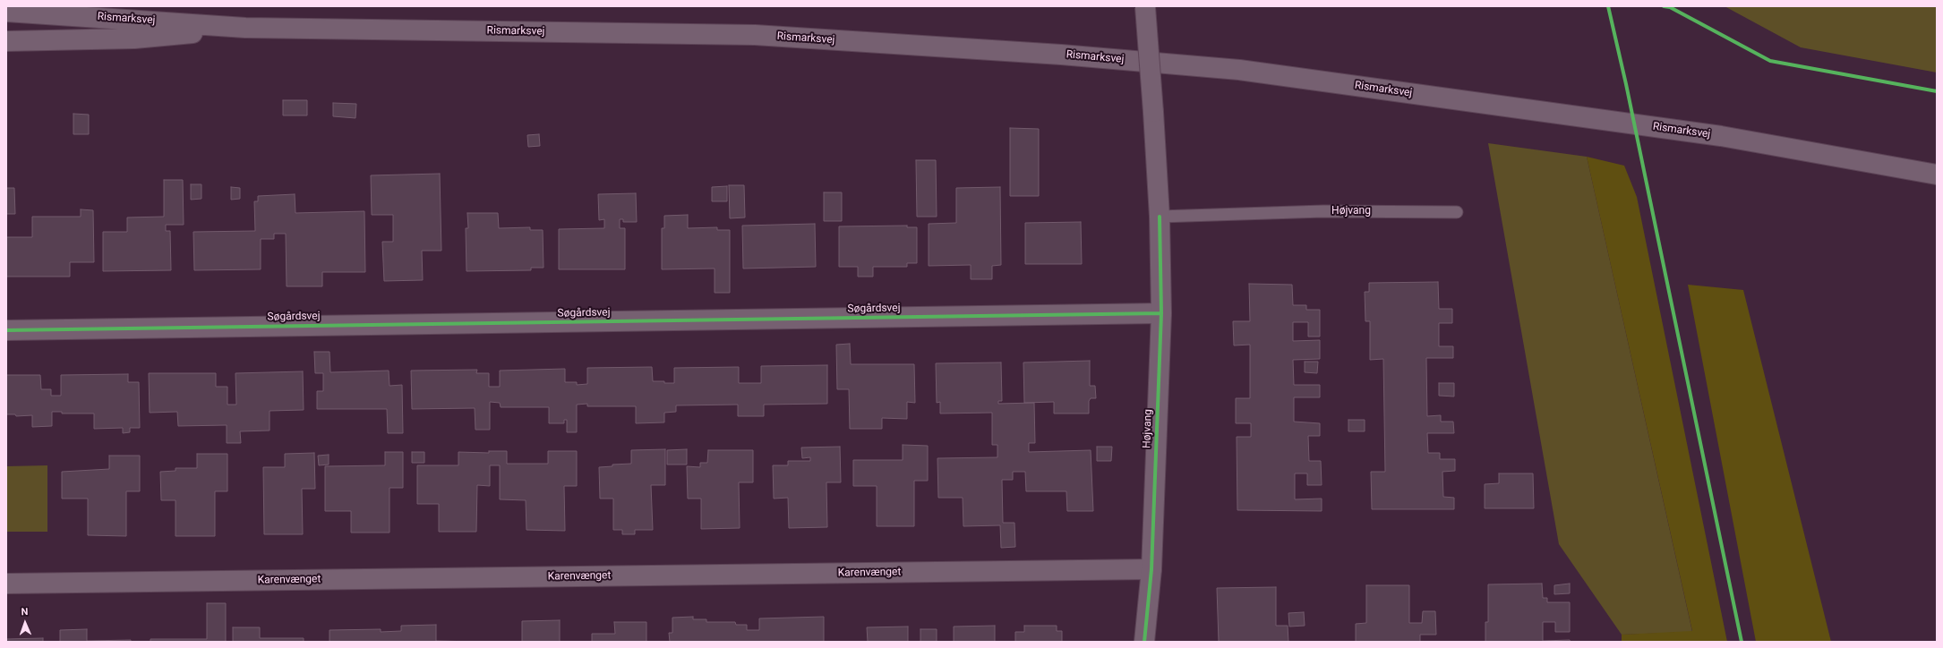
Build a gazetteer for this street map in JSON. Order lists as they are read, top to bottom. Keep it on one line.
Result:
{"streets":{"street":["Rismarksvej","Højvang","Søgårdsvej","Karenvænget"]},"crossings":[["Højvang","Søgårdsvej"],["Højvang","Karenvænget"]],"north":"top"}
